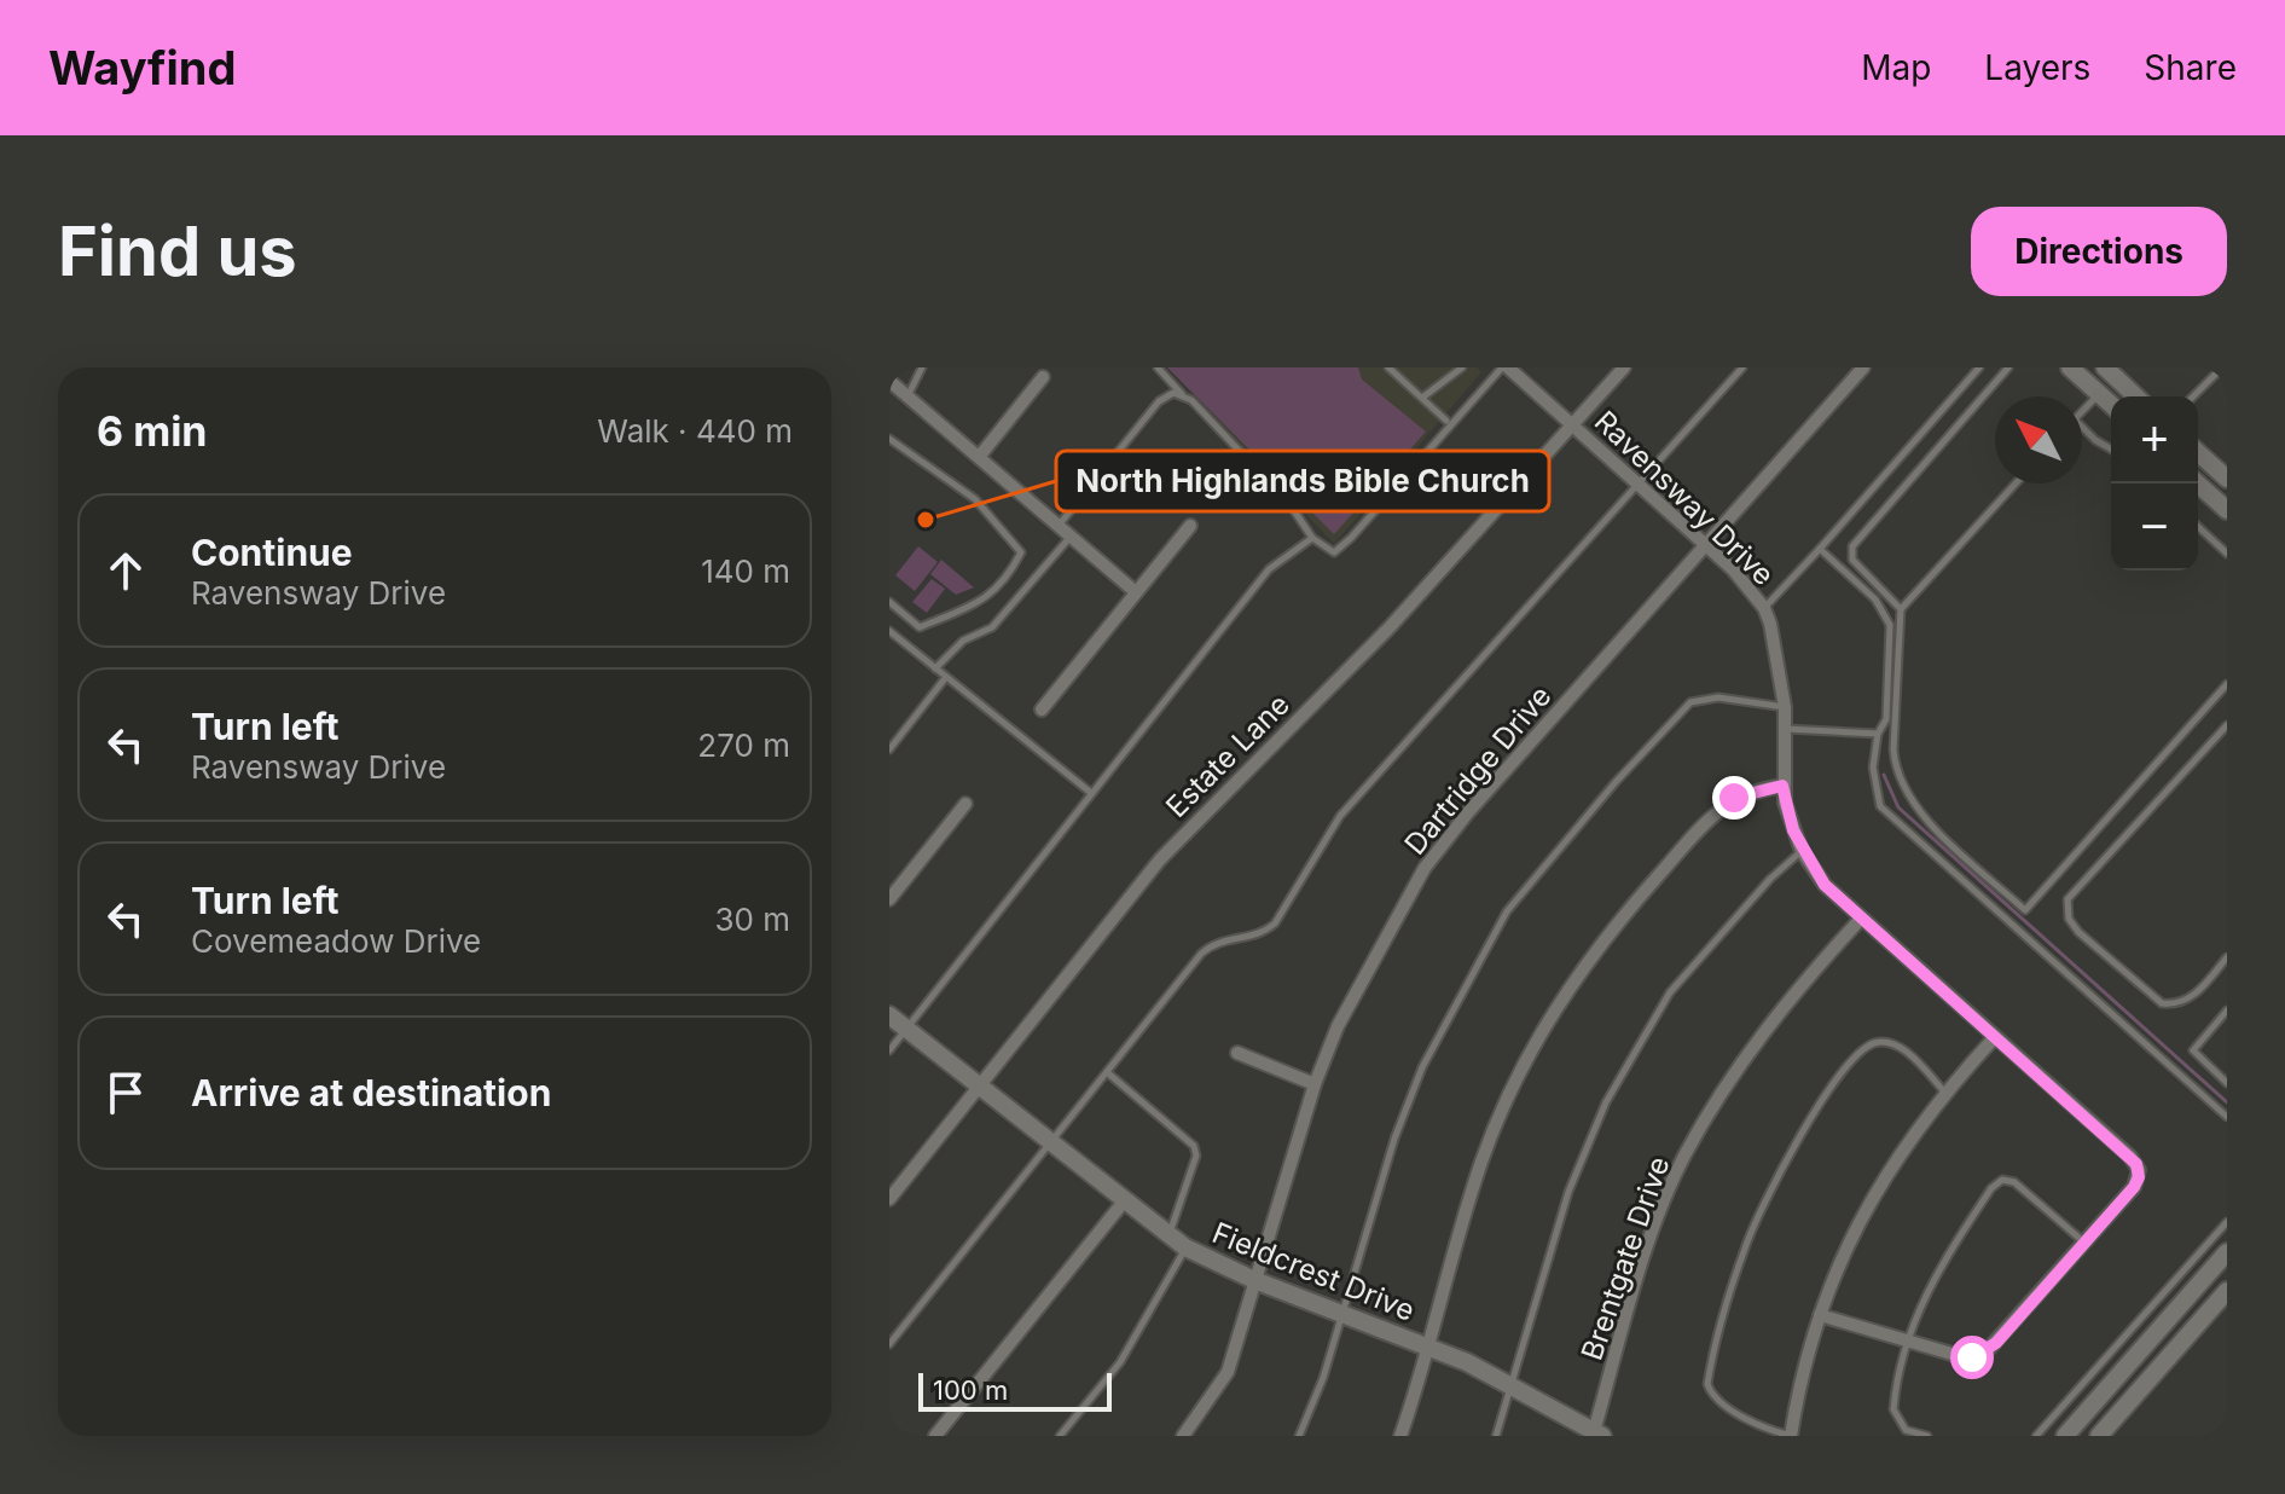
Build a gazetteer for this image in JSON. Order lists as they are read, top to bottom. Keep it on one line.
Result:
{"streets":{"street":["Ravensway Drive","Estate Lane","Dartridge Drive","Brentgate Drive","Fieldcrest Drive"]},"crossings":[["Ravensway Drive","Estate Lane"],["Ravensway Drive","Dartridge Drive"],["Ravensway Drive","Brentgate Drive"],["Estate Lane","Fieldcrest Drive"],["Dartridge Drive","Fieldcrest Drive"],["Brentgate Drive","Fieldcrest Drive"]],"places":["North Highlands Bible Church"],"scale_bar":"100 m","north":"top left","page":{"header":"Wayfind","nav":["Map","Layers","Share"],"buttons":"Directions","title":"Find us","heading":["6 min","Walk · 440 m"],"map_buttons":["+","−"],"list":[["Continue","Ravensway Drive","140 m"],["Turn left","Ravensway Drive","270 m"],["Turn left","Covemeadow Drive","30 m"],"Arrive at destination"],"scale":"100 m"}}
